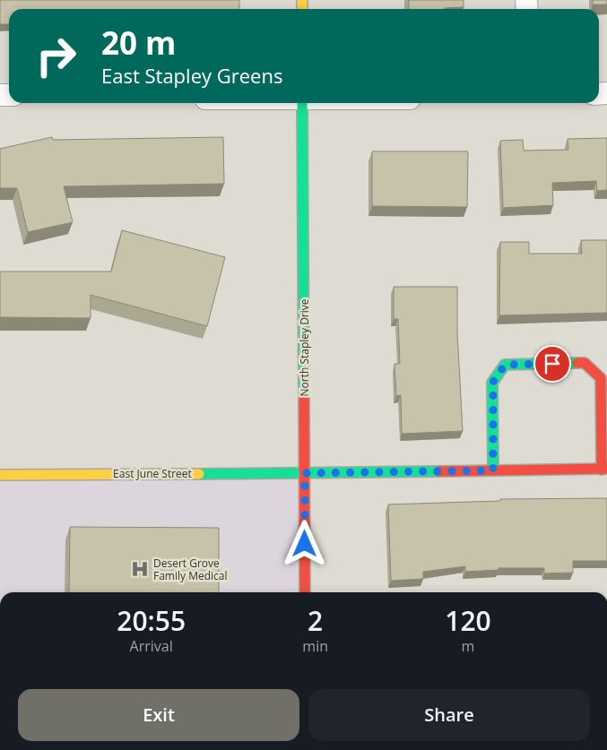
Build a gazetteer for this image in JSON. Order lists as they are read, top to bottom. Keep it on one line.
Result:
{"streets":{"street":["North Stapley Drive","East June Street"]},"crossings":[["North Stapley Drive","East June Street"]],"places":{"hospital":["Desert Grove Family Medical"]},"page":{"turn":["20 m","East Stapley Greens"],"eta":["20:55","Arrival","2","min","120","m"],"buttons":["Exit","Share"]}}
